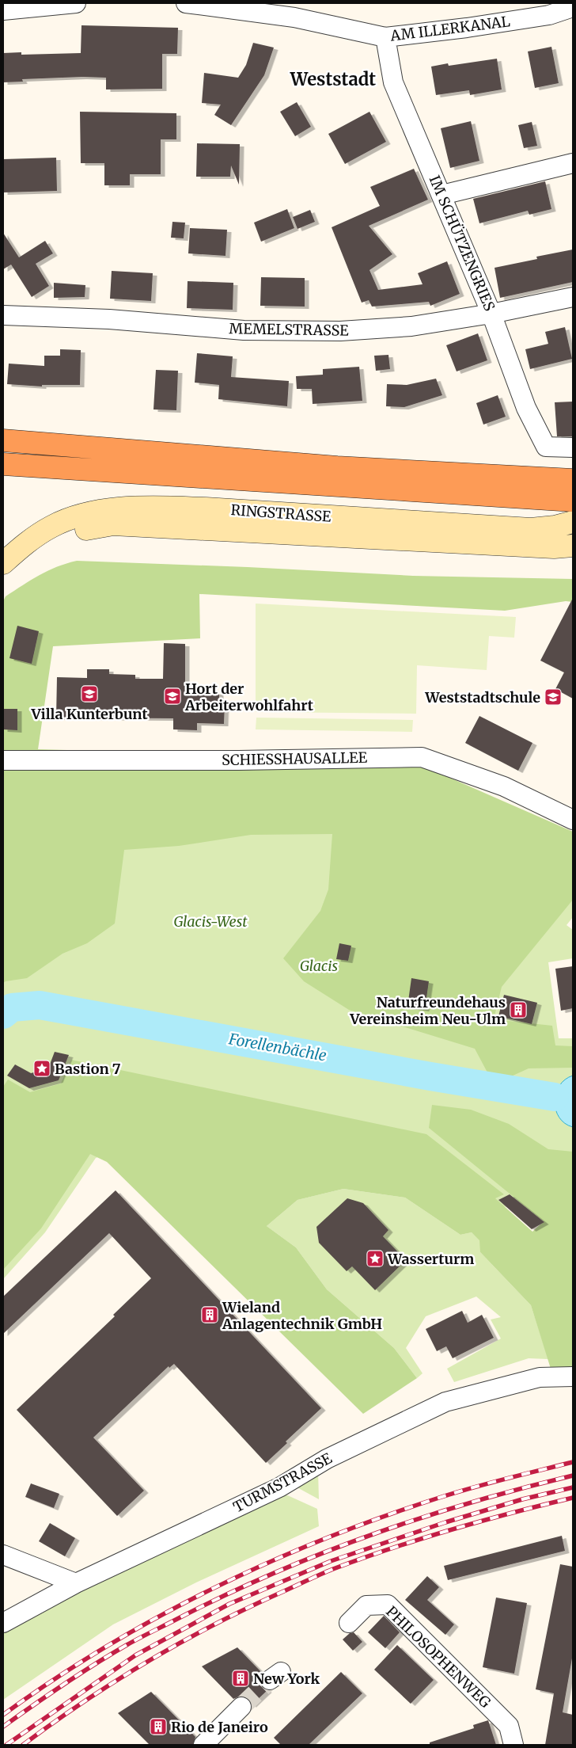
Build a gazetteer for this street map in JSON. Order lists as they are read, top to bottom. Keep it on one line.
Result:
{"streets":{"main road":["RINGSTRASSE"],"street":["AM ILLERKANAL","IM SCHÜTZENGRIES","MEMELSTRASSE","SCHIESSHAUSALLEE","TURMSTRASSE","PHILOSOPHENWEG"]},"crossings":[["AM ILLERKANAL","IM SCHÜTZENGRIES"],["IM SCHÜTZENGRIES","MEMELSTRASSE"]],"districts":["Weststadt"],"water":["Forellenbächle"],"parks":["Glacis-West","Glacis"],"places":{"school or university":["Villa Kunterbunt","Hort der Arbeiterwohlfahrt","Weststadtschule"],"building":["Naturfreundehaus Vereinsheim Neu-Ulm","Wieland Anlagentechnik GmbH","New York","Rio de Janeiro"],"place":["Bastion 7","Wasserturm"]}}
